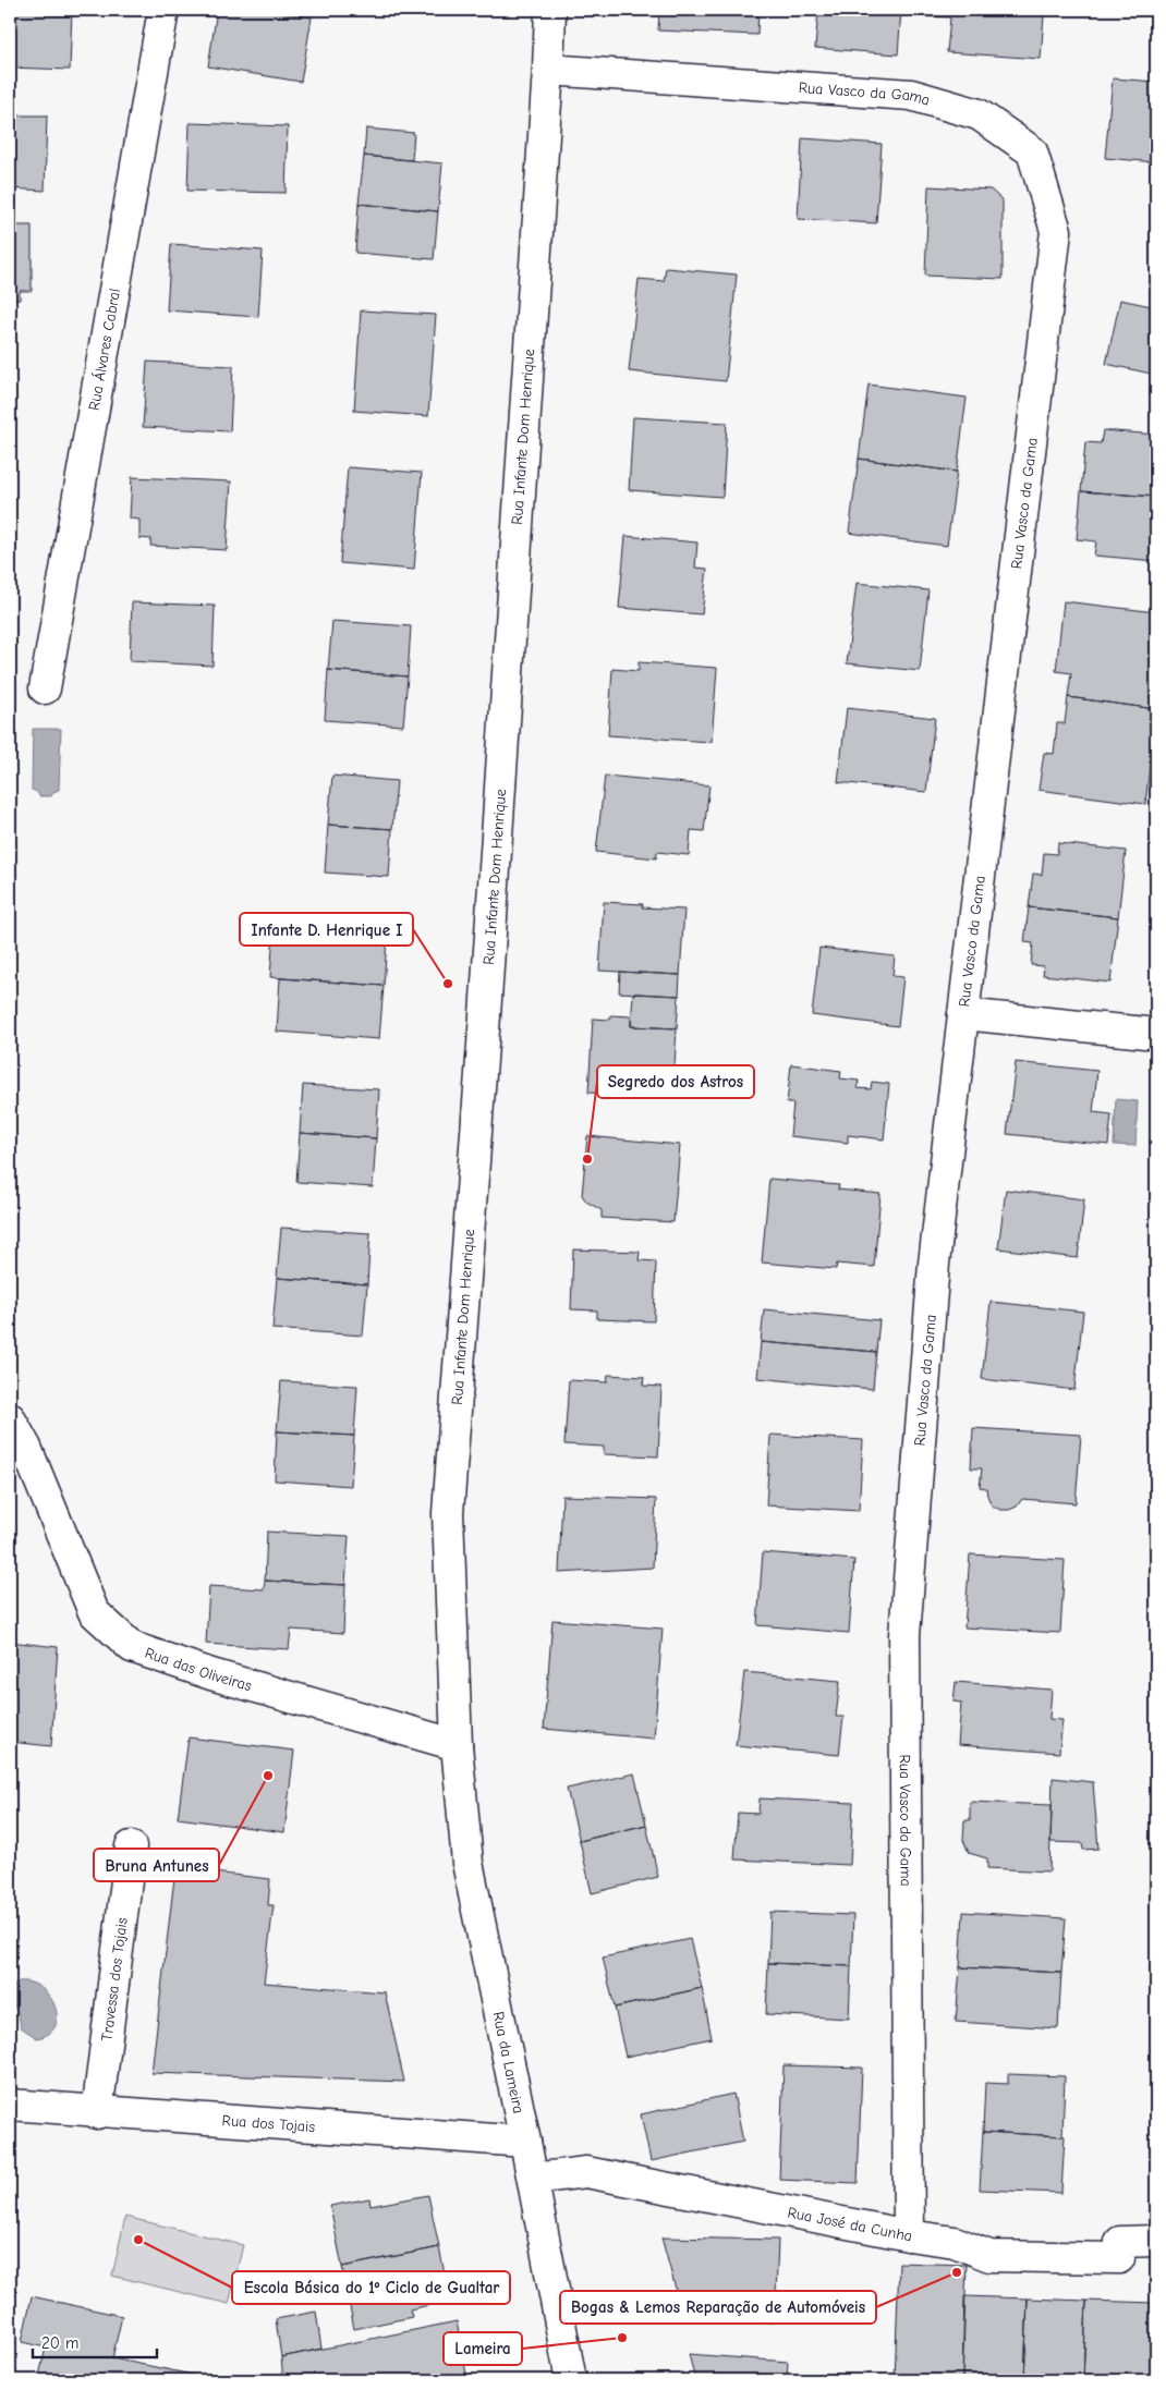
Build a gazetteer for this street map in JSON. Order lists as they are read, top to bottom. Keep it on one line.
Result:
{"streets":{"street":["Rua Vasco da Gama","Rua Álvares Cabral","Rua Infante Dom Henrique","Rua das Oliveiras","Travessa dos Tojais","Rua da Lameira","Rua dos Tojais","Rua José da Cunha"]},"crossings":[["Rua Vasco da Gama","Rua Infante Dom Henrique"],["Rua Vasco da Gama","Rua José da Cunha"],["Rua Infante Dom Henrique","Rua das Oliveiras"],["Rua Infante Dom Henrique","Rua da Lameira"],["Rua das Oliveiras","Rua da Lameira"],["Travessa dos Tojais","Rua dos Tojais"],["Rua da Lameira","Rua dos Tojais"],["Rua da Lameira","Rua José da Cunha"]],"places":["Infante D. Henrique I","Segredo dos Astros","Bruna Antunes","Escola Básica do 1º Ciclo de Gualtar","Bogas & Lemos Reparação de Automóveis","Lameira"],"scale_bar":"20 m"}
